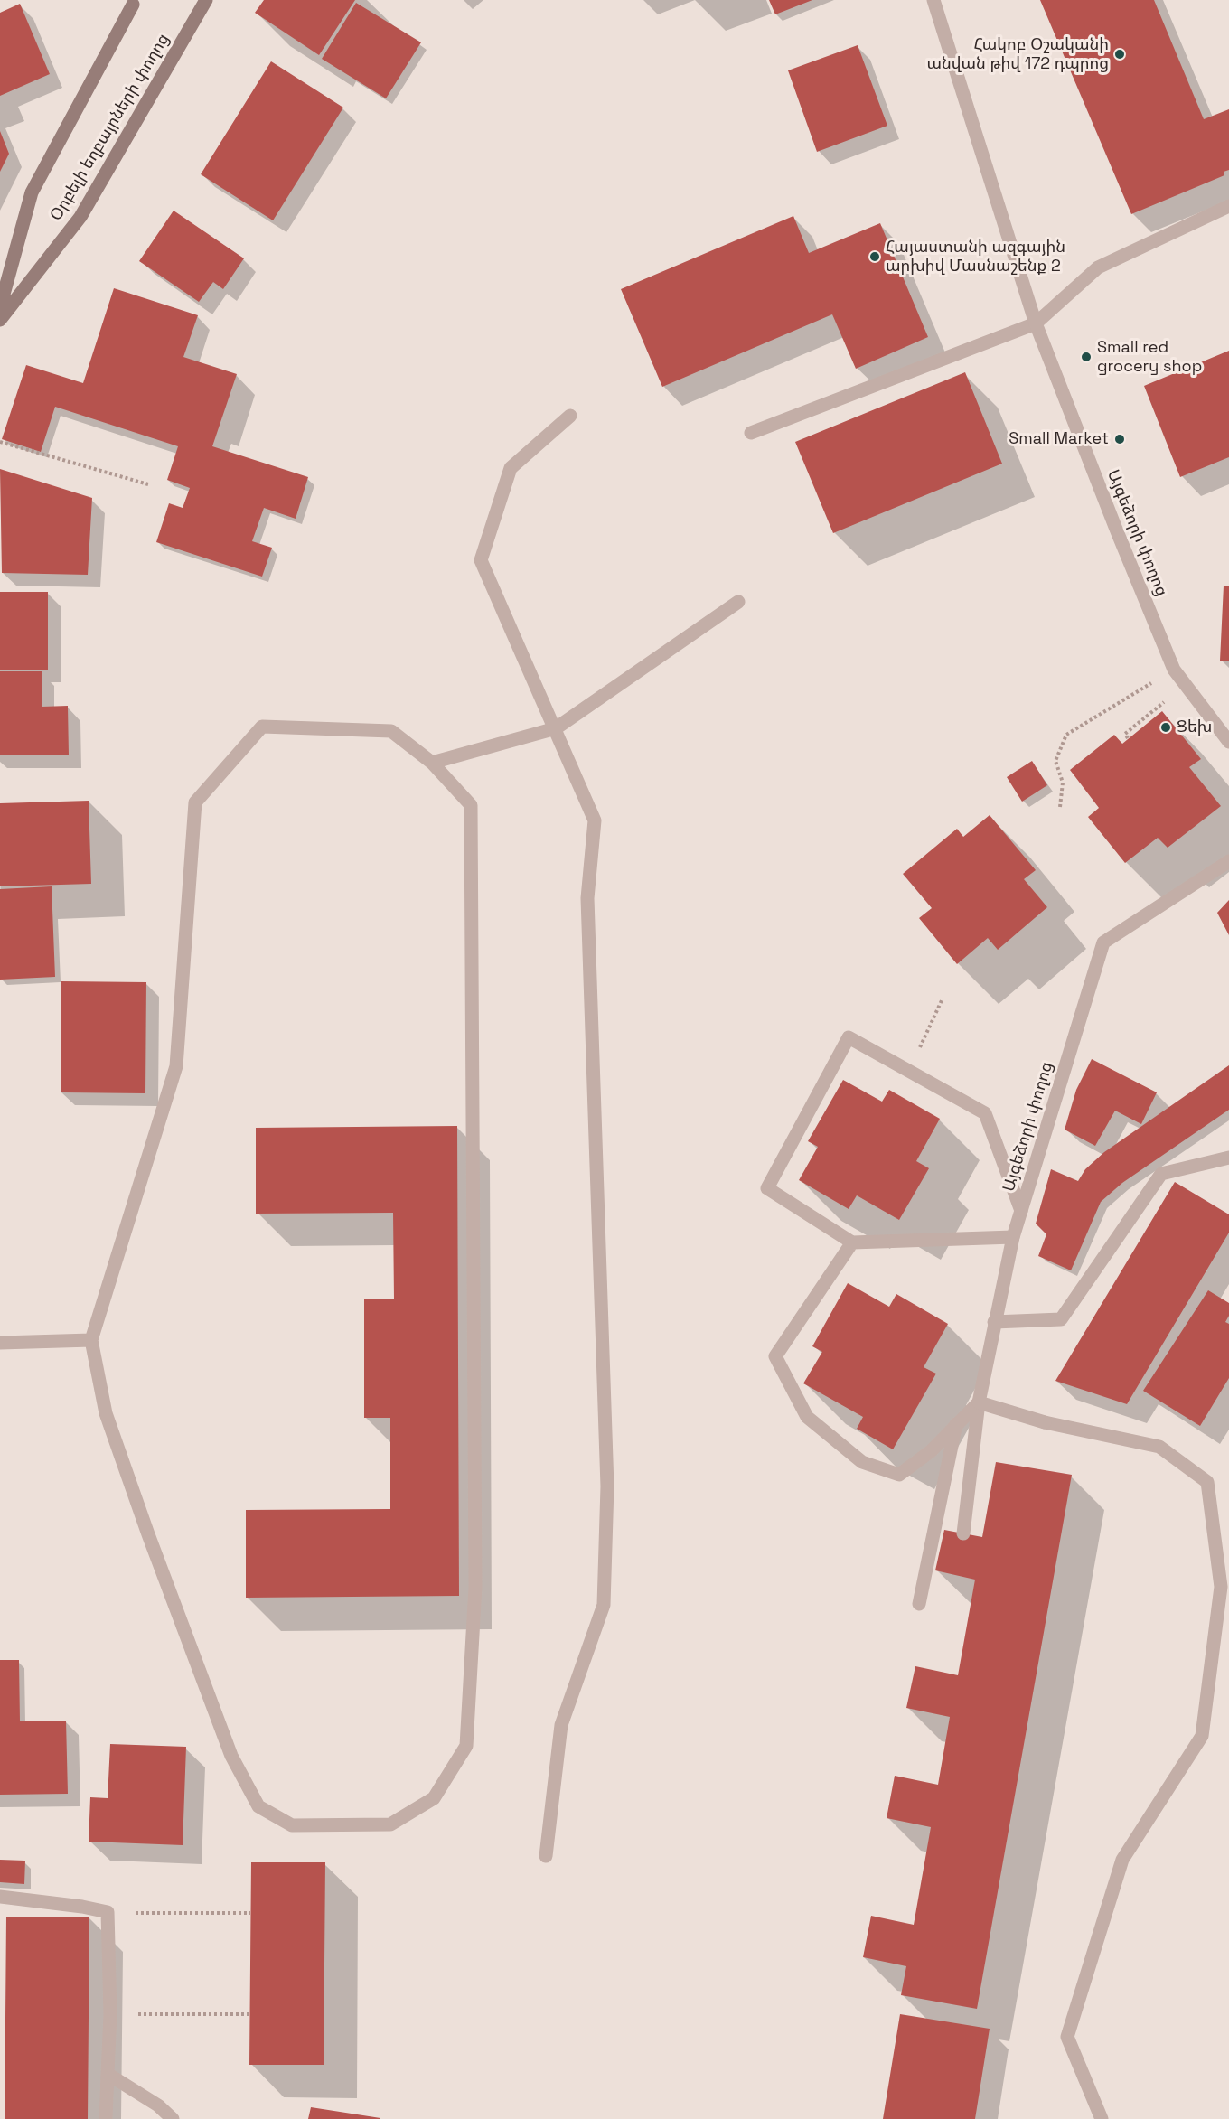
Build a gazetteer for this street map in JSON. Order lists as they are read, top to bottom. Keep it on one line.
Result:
{"streets":{"street":["Օրբելի եղբայրների փողոց","Այգեձորի փողոց"]},"places":["Հակոբ Օշականի անվան թիվ 172 դպրոց","Հայաստանի ազգային արխիվ Մասնաշենք 2","Small red grocery shop","Small Market","Ցեխ"]}
